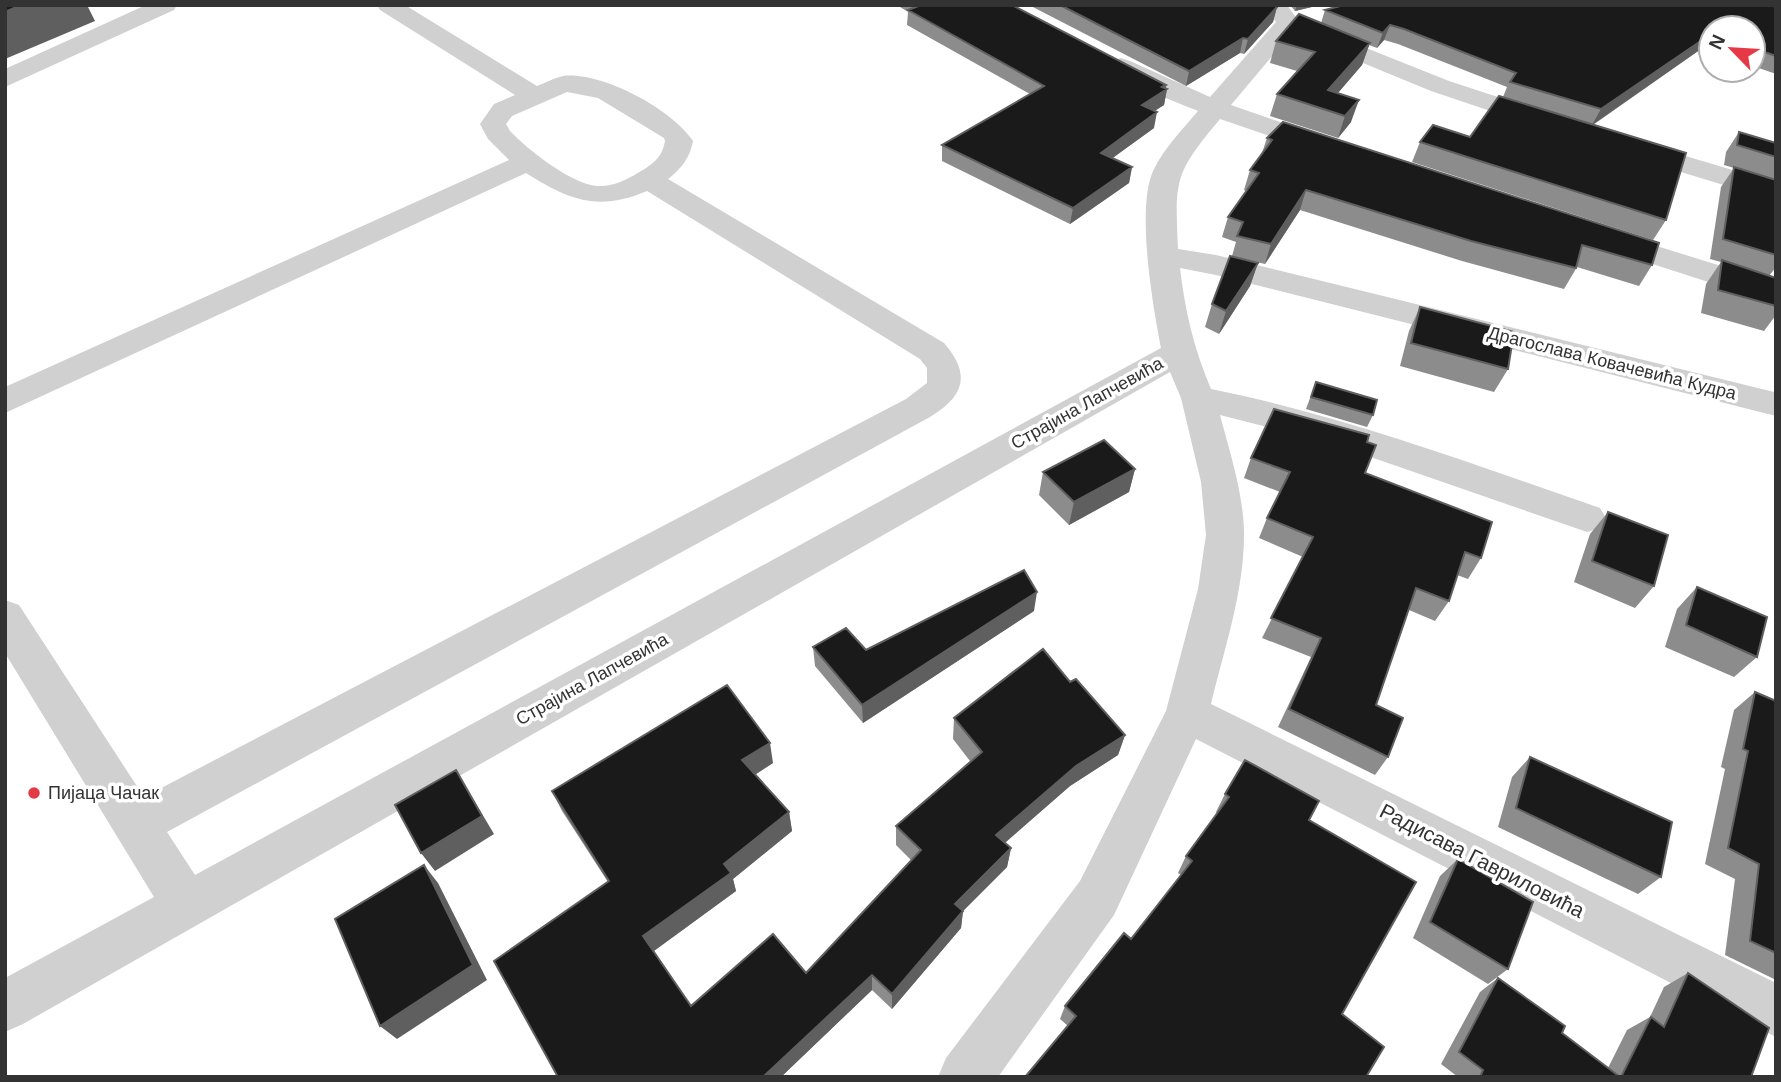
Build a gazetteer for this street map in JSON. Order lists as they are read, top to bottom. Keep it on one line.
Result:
{"streets":{"street":["Драгослава Ковачевића Кудра","Страјина Лапчевића","Радисава Гавриловића"]},"places":["Пијаца Чачак"],"north":"top left"}
